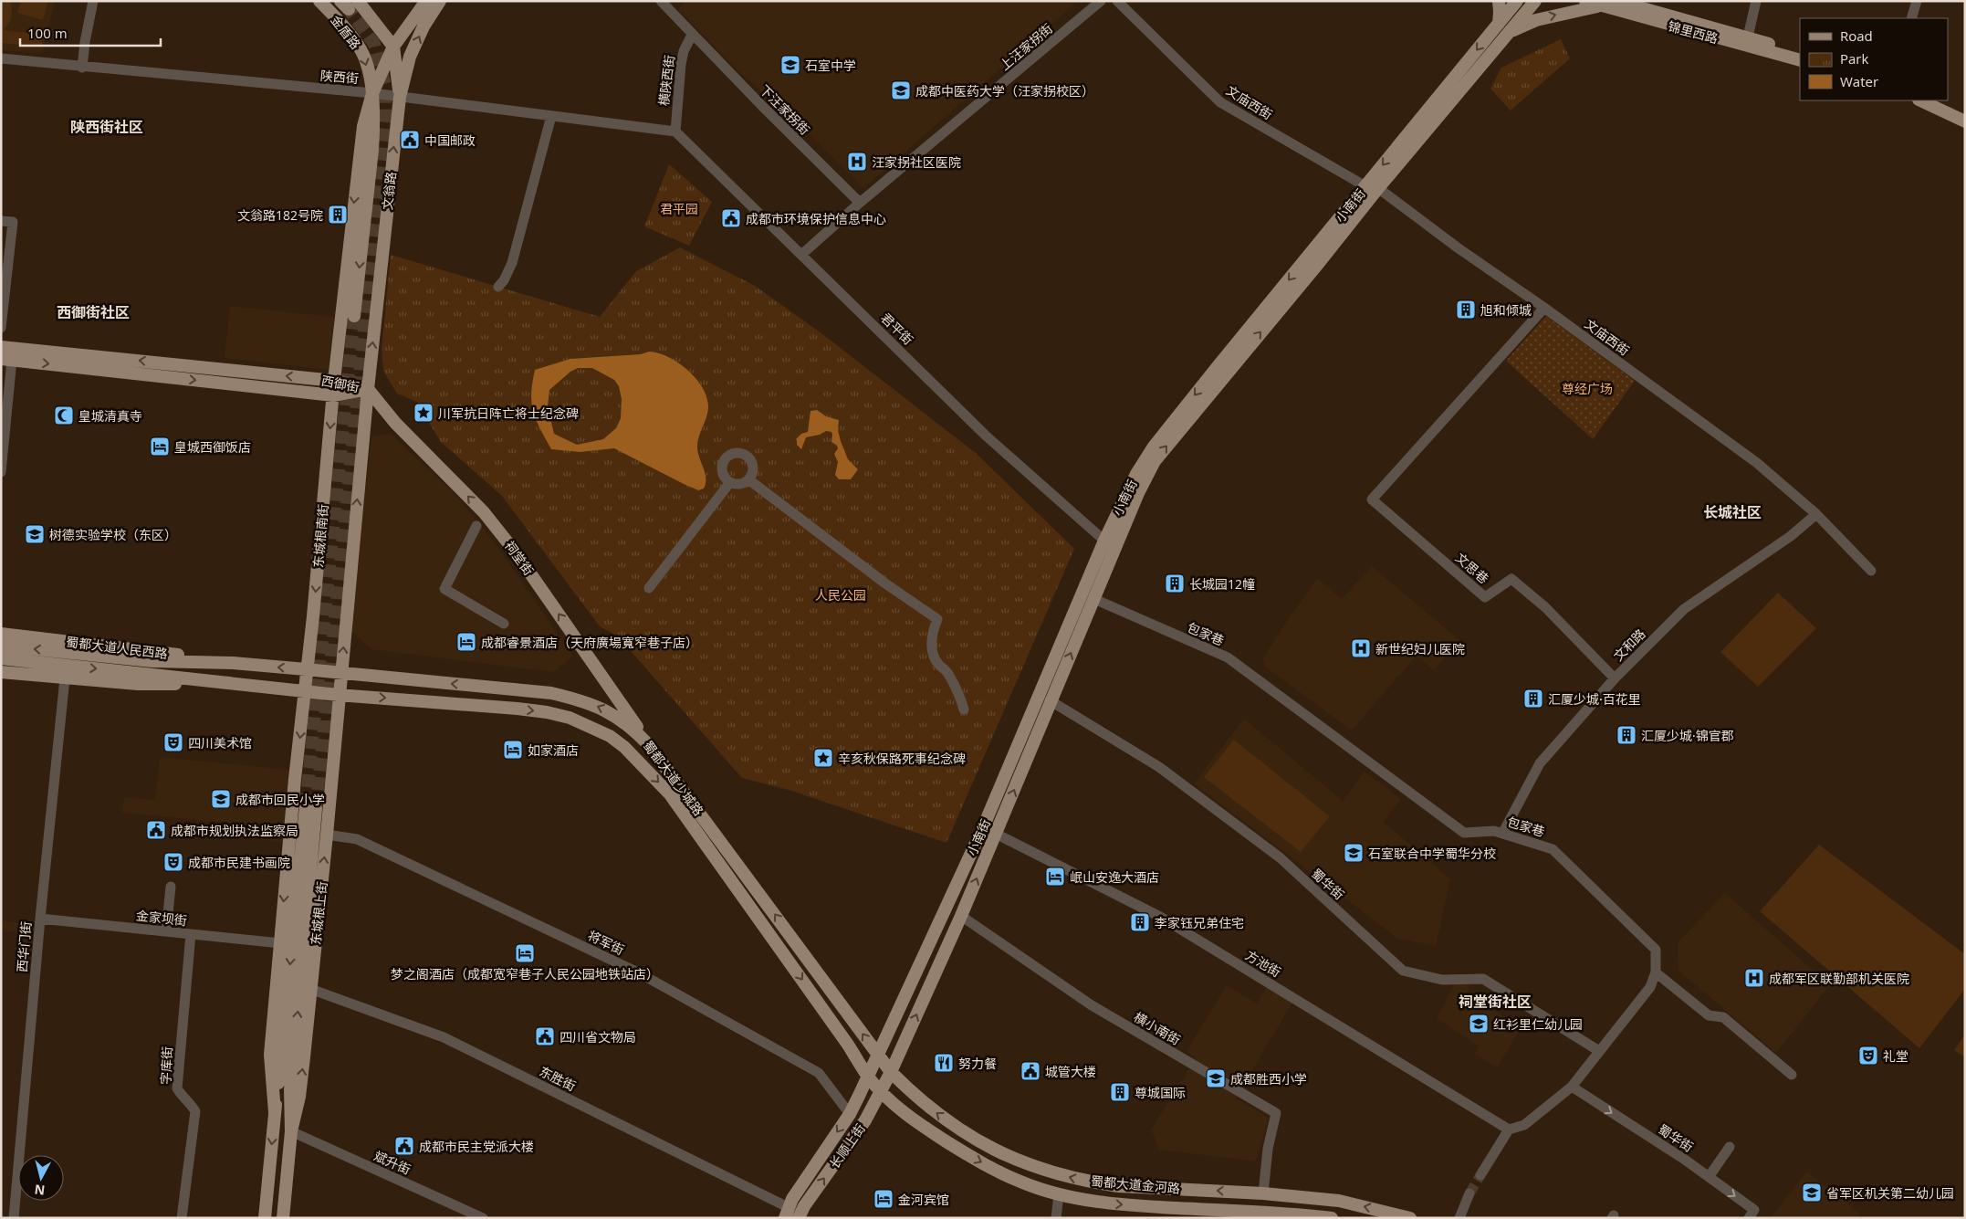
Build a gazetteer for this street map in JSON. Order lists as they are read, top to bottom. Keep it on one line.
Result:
{"streets":{"main road":["金盾路","锦里西路","文翁路","小南街","西御街","东城根南街","祠堂街","蜀都大道人民西路","蜀都大道少城路","东城根上街","长顺上街","蜀都大道金河路"],"street":["上汪家拐街","陕西街","横陕西街","文庙西街","下汪家拐街","君平街","文思巷","包家巷","文和路","蜀华街","金家坝街","将军街","西华门街","方池街","横小南街","字库街","东胜街","斌升街"]},"crossings":[["金盾路","陕西街"],["金盾路","文翁路"],["上汪家拐街","下汪家拐街"],["上汪家拐街","君平街"],["陕西街","横陕西街"],["陕西街","文翁路"],["陕西街","君平街"],["横陕西街","下汪家拐街"],["横陕西街","君平街"],["文庙西街","小南街"],["文庙西街","文思巷"],["文庙西街","文和路"],["文翁路","西御街"],["文翁路","东城根南街"],["文翁路","祠堂街"],["小南街","君平街"],["小南街","包家巷"],["小南街","蜀都大道少城路"],["小南街","蜀华街"],["小南街","方池街"],["小南街","横小南街"],["小南街","长顺上街"],["小南街","蜀都大道金河路"],["西御街","东城根南街"],["西御街","祠堂街"],["东城根南街","蜀都大道人民西路"],["东城根南街","东城根上街"],["祠堂街","蜀都大道少城路"],["文思巷","文和路"],["包家巷","文和路"],["包家巷","蜀华街"],["包家巷","方池街"],["蜀都大道人民西路","蜀都大道少城路"],["蜀都大道人民西路","东城根上街"],["蜀都大道人民西路","西华门街"],["蜀都大道少城路","东城根上街"],["蜀都大道少城路","长顺上街"],["蜀都大道少城路","蜀都大道金河路"],["东城根上街","金家坝街"],["东城根上街","将军街"],["东城根上街","东胜街"],["东城根上街","斌升街"],["金家坝街","西华门街"],["金家坝街","字库街"],["将军街","长顺上街"],["横小南街","蜀都大道金河路"],["东胜街","长顺上街"],["长顺上街","蜀都大道金河路"]],"one_way":["祠堂街"],"districts":["陕西街社区","西御街社区","长城社区","祠堂街社区"],"parks":["君平园","尊经广场","人民公园"],"places":{"school or university":["石室中学","成都中医药大学（汪家拐校区）","树德实验学校（东区）","成都市回民小学","石室联合中学蜀华分校","红衫里仁幼儿园","成都胜西小学","省军区机关第二幼儿园"],"public building":["中国邮政","成都市环境保护信息中心","成都市规划执法监察局","四川省文物局","城管大楼","成都市民主党派大楼"],"hospital":["汪家拐社区医院","新世纪妇儿医院","成都军区联勤部机关医院"],"building":["文翁路182号院","旭和倾城","长城园12幢","汇厦少城·百花里","汇厦少城·锦官郡","李家钰兄弟住宅","尊城国际"],"place":["川军抗日阵亡将士纪念碑","辛亥秋保路死事纪念碑"],"mosque":["皇城清真寺"],"hotel":["皇城西御饭店","成都睿景酒店（天府廣場寬窄巷子店）","如家酒店","岷山安逸大酒店","梦之阁酒店（成都宽窄巷子人民公园地铁站店）","金河宾馆"],"theatre":["四川美术馆","成都市民建书画院","礼堂"],"restaurant":["努力餐"]},"legend":["Road","Park","Water"],"scale_bar":"100 m","north":"bottom"}
